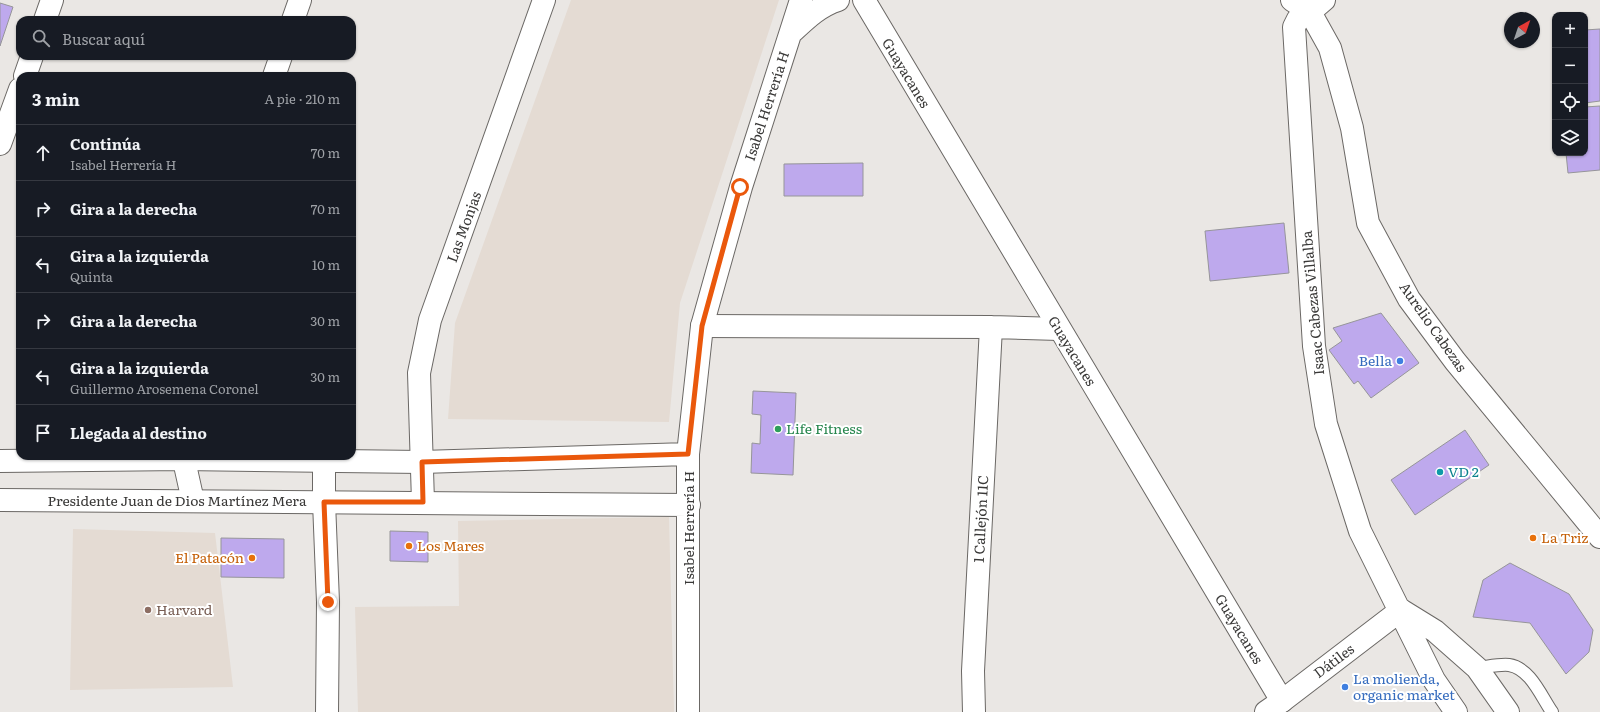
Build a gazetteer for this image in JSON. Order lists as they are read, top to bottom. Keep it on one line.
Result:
{"streets":{"street":["Guayacanes","Isabel Herrería H","Las Monjas","Isaac Cabezas Villalba","Aurelio Cabezas","Presidente Juan de Dios Martínez Mera","1 Callejón 11C","Dátiles"]},"crossings":[["Guayacanes","Dátiles"],["Isabel Herrería H","Presidente Juan de Dios Martínez Mera"],["Las Monjas","Presidente Juan de Dios Martínez Mera"],["Isaac Cabezas Villalba","Aurelio Cabezas"],["Isaac Cabezas Villalba","Dátiles"]],"places":["Bella","Life Fitness","VD 2","La Triz","Los Mares","El Patacón","Harvard","La molienda, organic market"],"north":"top right","page":{"map_buttons":["+","−"],"search":"Buscar aquí","heading":["3 min","A pie · 210 m"],"list":[["Continúa","Isabel Herrería H","70 m"],["Gira a la derecha","70 m"],["Gira a la izquierda","Quinta","10 m"],["Gira a la derecha","30 m"],["Gira a la izquierda","Guillermo Arosemena Coronel","30 m"],"Llegada al destino"]}}
